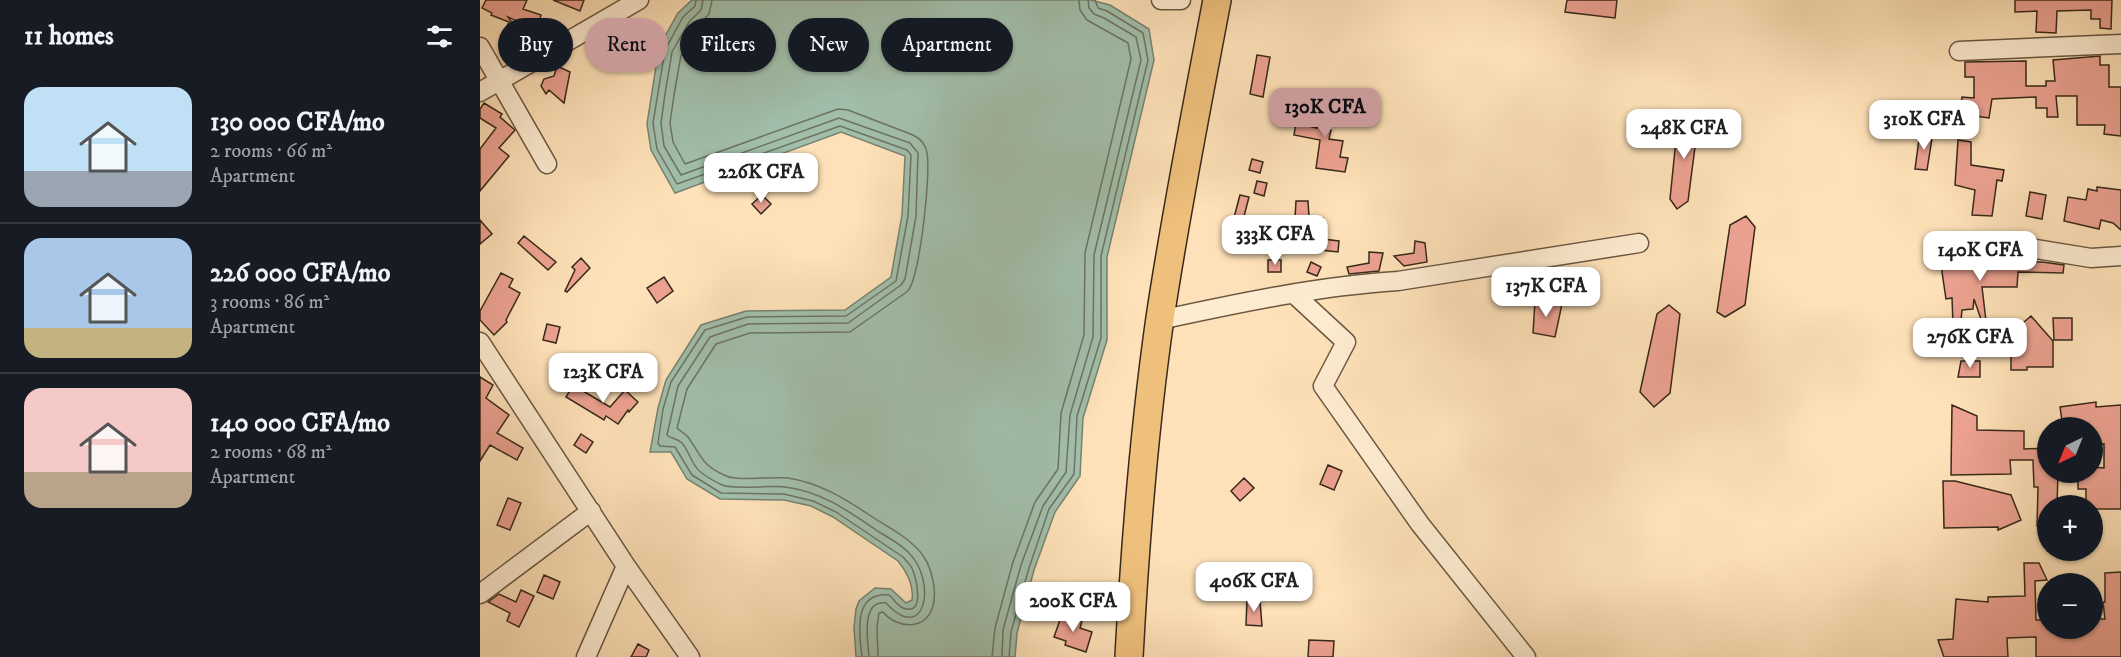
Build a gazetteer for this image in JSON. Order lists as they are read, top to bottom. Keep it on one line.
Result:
{"north":"bottom left","page":{"heading":"11 homes","chip":["Buy","Rent","Filters","New","Apartment"],"list":[{"name":"130 000 CFA/mo","note":"2 rooms · 66 m² · Apartment"},{"name":"226 000 CFA/mo","note":"3 rooms · 86 m² · Apartment"},{"name":"140 000 CFA/mo","note":"2 rooms · 68 m² · Apartment"}],"price":["130K CFA","310K CFA","248K CFA","226K CFA","333K CFA","140K CFA","137K CFA","276K CFA","123K CFA","406K CFA","200K CFA"],"map_buttons":["+","−"]}}
